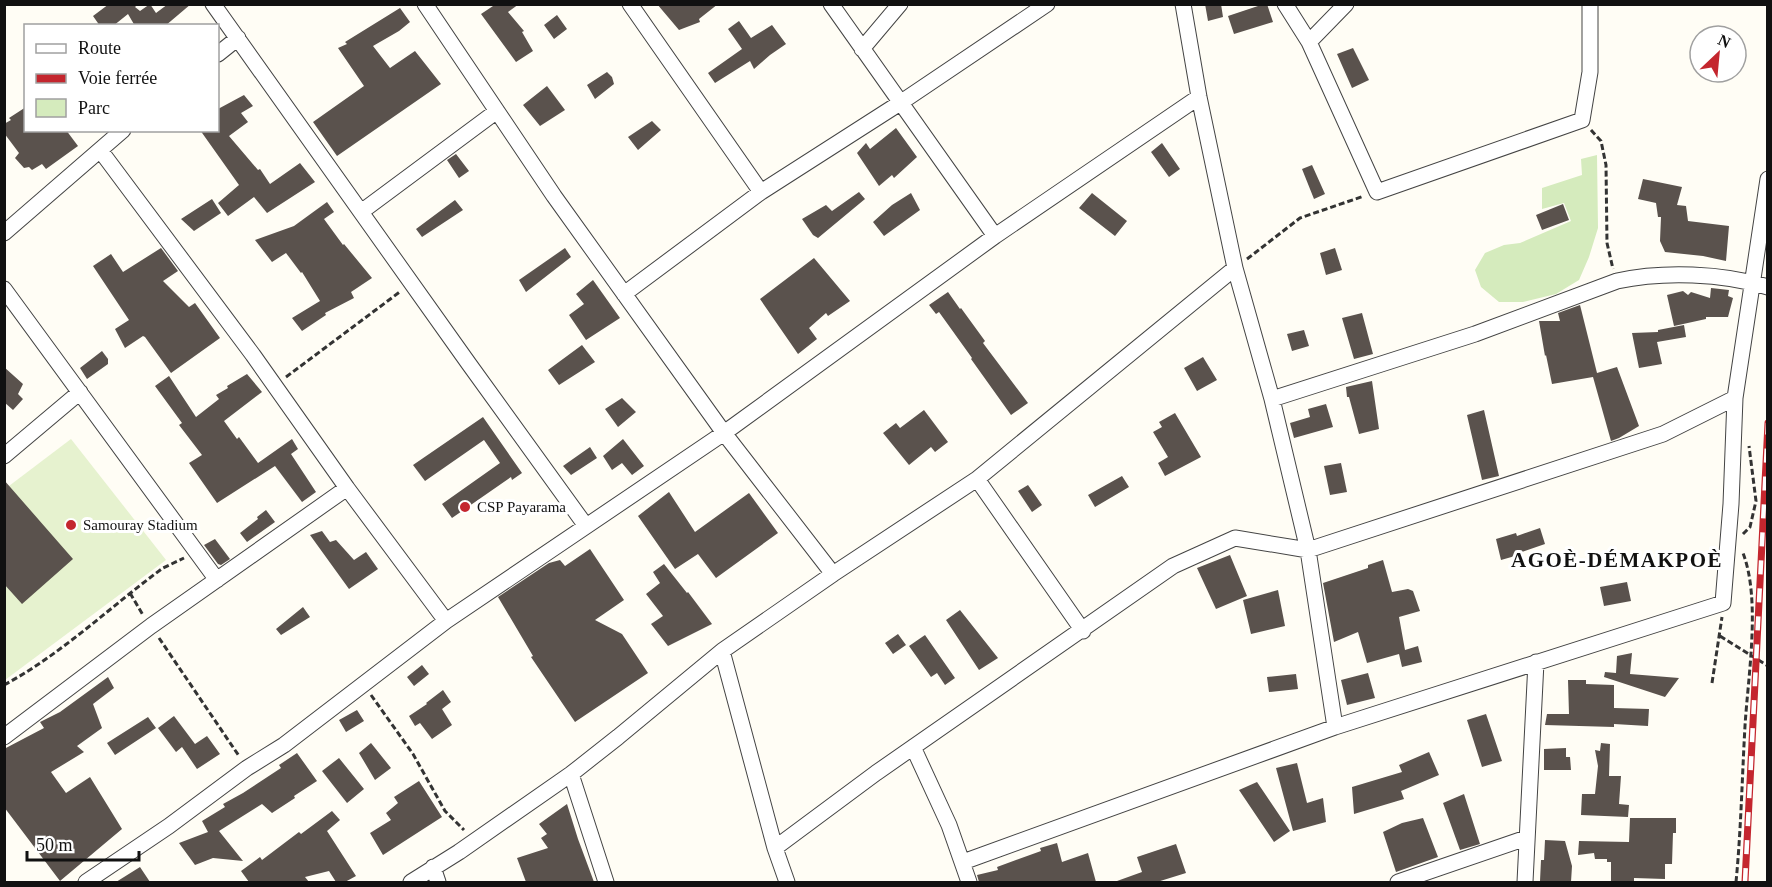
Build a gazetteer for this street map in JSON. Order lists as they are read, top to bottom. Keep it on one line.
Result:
{"districts":["AGOÈ-DÉMAKPOÈ"],"places":["CSP Payarama","Samouray Stadium"],"legend":["Route","Voie ferrée","Parc"],"scale_bar":"50 m","north":"top right"}
